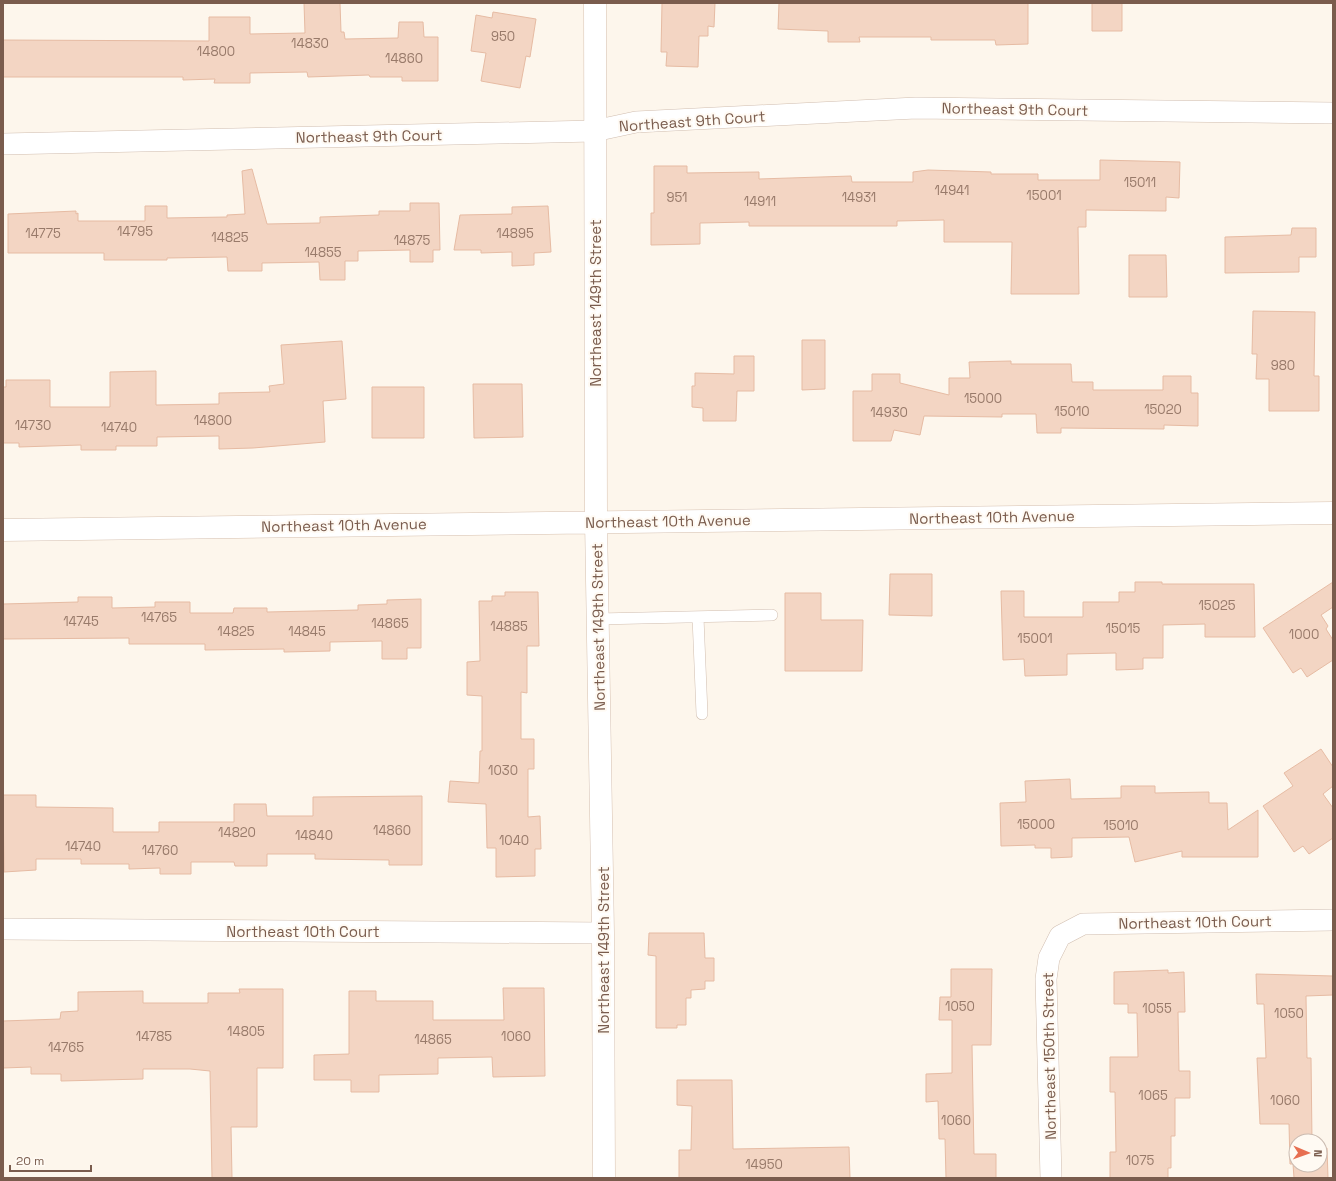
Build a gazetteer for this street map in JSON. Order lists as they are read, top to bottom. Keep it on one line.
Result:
{"streets":{"street":["Northeast 9th Court","Northeast 149th Street","Northeast 10th Avenue","Northeast 10th Court","Northeast 150th Street"]},"crossings":[["Northeast 9th Court","Northeast 149th Street"],["Northeast 149th Street","Northeast 10th Avenue"],["Northeast 149th Street","Northeast 10th Court"],["Northeast 10th Court","Northeast 150th Street"]],"house_numbers":["950","14830","14800","14860","15011","14941","15001","951","14931","14911","14795","14775","14895","14825","14875","14855","980","15000","15020","15010","14930","14800","14730","14740","15025","14765","14745","14865","14885","15015","14825","14845","1000","15001","1030","15000","15010","14860","14820","14840","1040","14740","14760","1050","1055","1050","14805","14785","1060","14865","14765","1065","1060","1060","1075","14950"],"scale_bar":"20 m","north":"right"}
